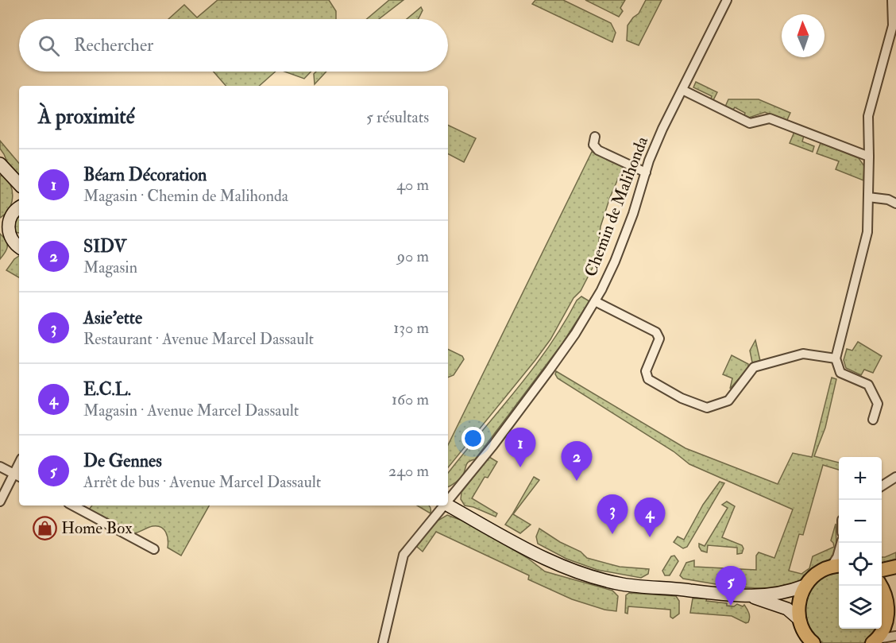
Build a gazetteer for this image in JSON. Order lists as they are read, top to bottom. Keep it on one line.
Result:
{"streets":{"street":["Chemin de Malihonda"]},"places":{"shop":["Home Box"]},"north":"top","page":{"search":"Rechercher","heading":["À proximité","5 résultats"],"list":[{"mark":"1","name":"Béarn Décoration","note":"Magasin · Chemin de Malihonda","value":"40 m"},{"mark":"2","name":"SIDV","note":"Magasin","value":"90 m"},{"mark":"3","name":"Asie'ette","note":"Restaurant · Avenue Marcel Dassault","value":"130 m"},{"mark":"4","name":"E.C.L.","note":"Magasin · Avenue Marcel Dassault","value":"160 m"},{"mark":"5","name":"De Gennes","note":"Arrêt de bus · Avenue Marcel Dassault","value":"240 m"}],"pins":["1","2","3","4","5"],"map_buttons":["+","−"]}}
